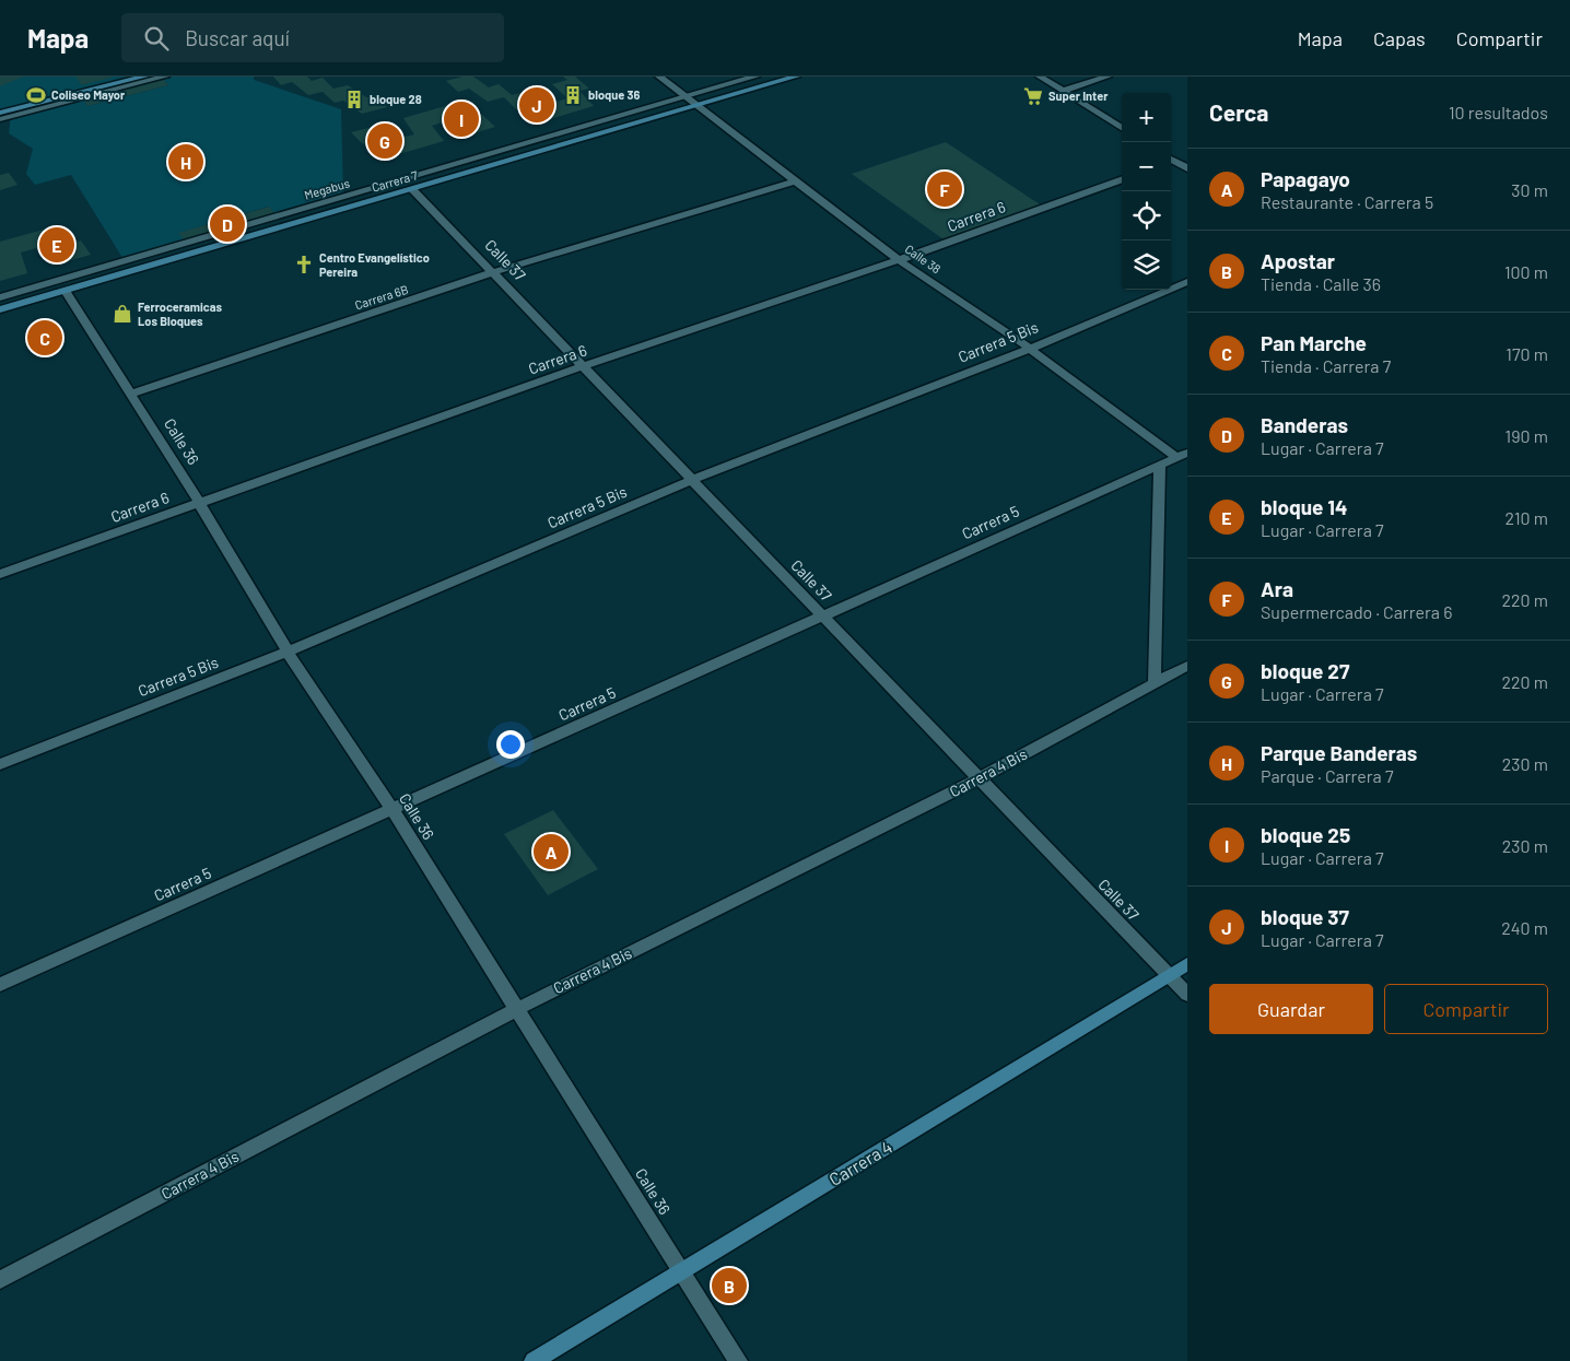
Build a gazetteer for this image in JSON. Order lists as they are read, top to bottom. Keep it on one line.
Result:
{"streets":{"main road":["Carrera 7","Carrera 4"],"street":["Megabus","Carrera 6","Calle 38","Calle 37","Carrera 6B","Carrera 5 Bis","Calle 36","Carrera 5","Carrera 4 Bis"]},"crossings":[["Carrera 7","Calle 38"],["Carrera 7","Calle 37"],["Carrera 7","Calle 36"],["Megabus","Calle 38"],["Carrera 6","Calle 38"],["Carrera 6","Calle 37"],["Carrera 6","Calle 36"],["Calle 38","Carrera 6B"],["Calle 38","Carrera 5 Bis"],["Calle 38","Carrera 5"],["Calle 37","Carrera 6B"],["Calle 37","Carrera 5 Bis"],["Calle 37","Carrera 5"],["Calle 37","Carrera 4 Bis"],["Calle 37","Carrera 4"],["Carrera 6B","Calle 36"],["Carrera 5 Bis","Calle 36"],["Calle 36","Carrera 5"],["Calle 36","Carrera 4 Bis"],["Calle 36","Carrera 4"]],"places":{"sports":["Coliseo Mayor"],"building":["bloque 36","bloque 28"],"supermarket":["Super Inter"],"church":["Centro Evangelístico Pereira"],"shop":["Ferroceramicas Los Bloques"]},"page":{"header":"Mapa","search":"Buscar aquí","nav":["Mapa","Capas","Compartir"],"heading":["Cerca","10 resultados"],"pins":["J","I","G","H","F","D","E","C","A","B"],"map_buttons":["+","−"],"list":[{"mark":"A","name":"Papagayo","note":"Restaurante · Carrera 5","value":"30 m"},{"mark":"B","name":"Apostar","note":"Tienda · Calle 36","value":"100 m"},{"mark":"C","name":"Pan Marche","note":"Tienda · Carrera 7","value":"170 m"},{"mark":"D","name":"Banderas","note":"Lugar · Carrera 7","value":"190 m"},{"mark":"E","name":"bloque 14","note":"Lugar · Carrera 7","value":"210 m"},{"mark":"F","name":"Ara","note":"Supermercado · Carrera 6","value":"220 m"},{"mark":"G","name":"bloque 27","note":"Lugar · Carrera 7","value":"220 m"},{"mark":"H","name":"Parque Banderas","note":"Parque · Carrera 7","value":"230 m"},{"mark":"I","name":"bloque 25","note":"Lugar · Carrera 7","value":"230 m"},{"mark":"J","name":"bloque 37","note":"Lugar · Carrera 7","value":"240 m"}],"buttons":["Guardar","Compartir"]}}
